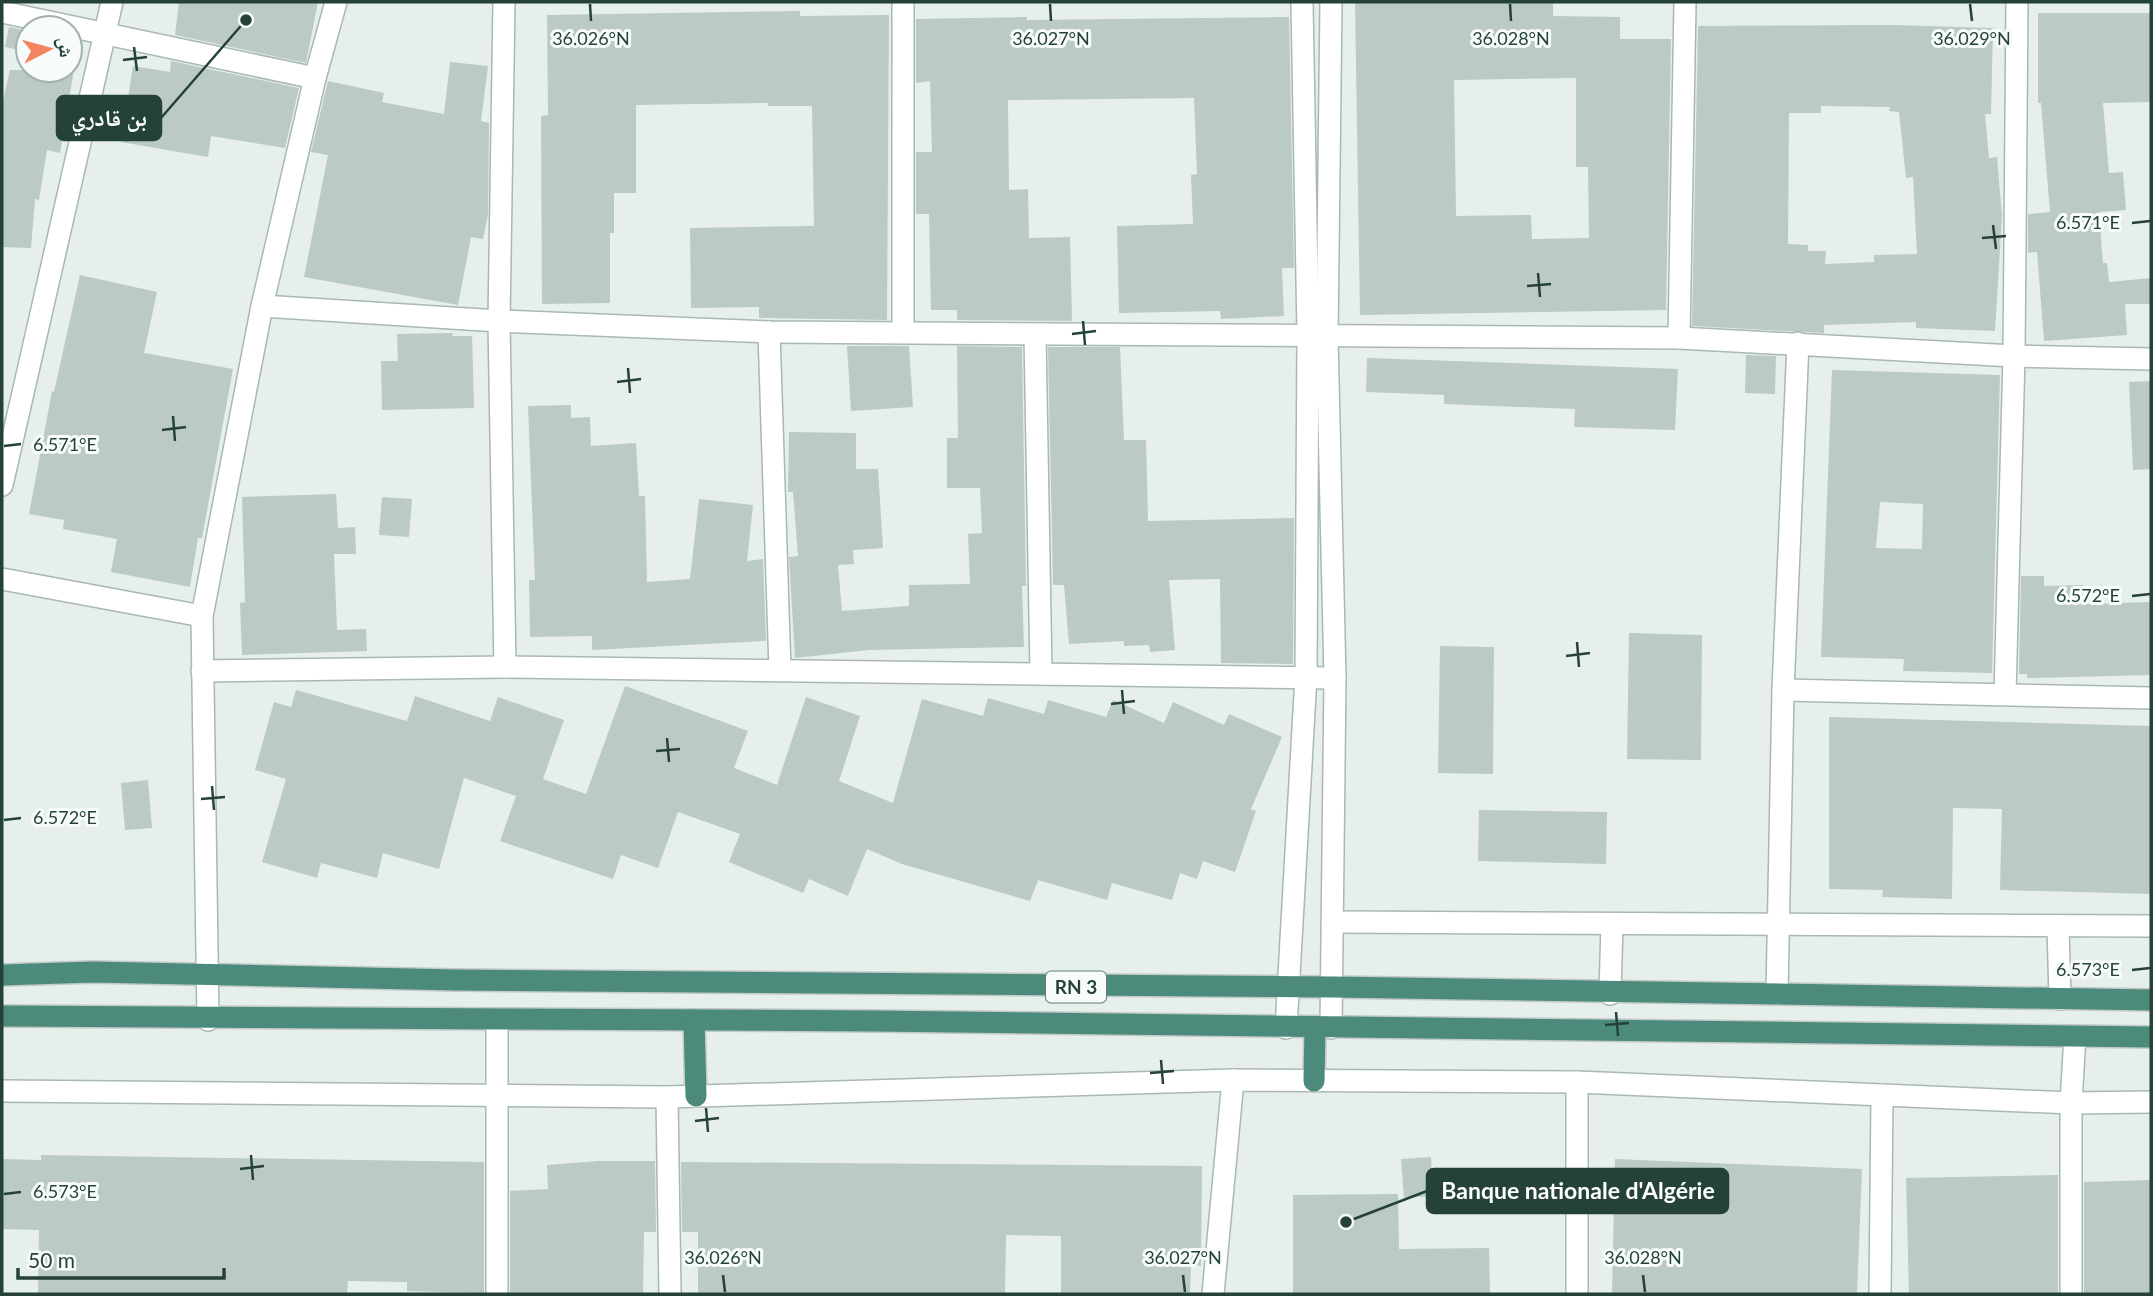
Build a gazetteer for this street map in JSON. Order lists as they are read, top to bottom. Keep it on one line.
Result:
{"streets":{"highway":["RN 3"]},"places":["بن قادري","Banque nationale d'Algérie"],"scale_bar":"50 m","north":"right","coordinates":["36.026°N","36.027°N","36.028°N","36.029°N","6.571°E","6.572°E","6.573°E"]}
